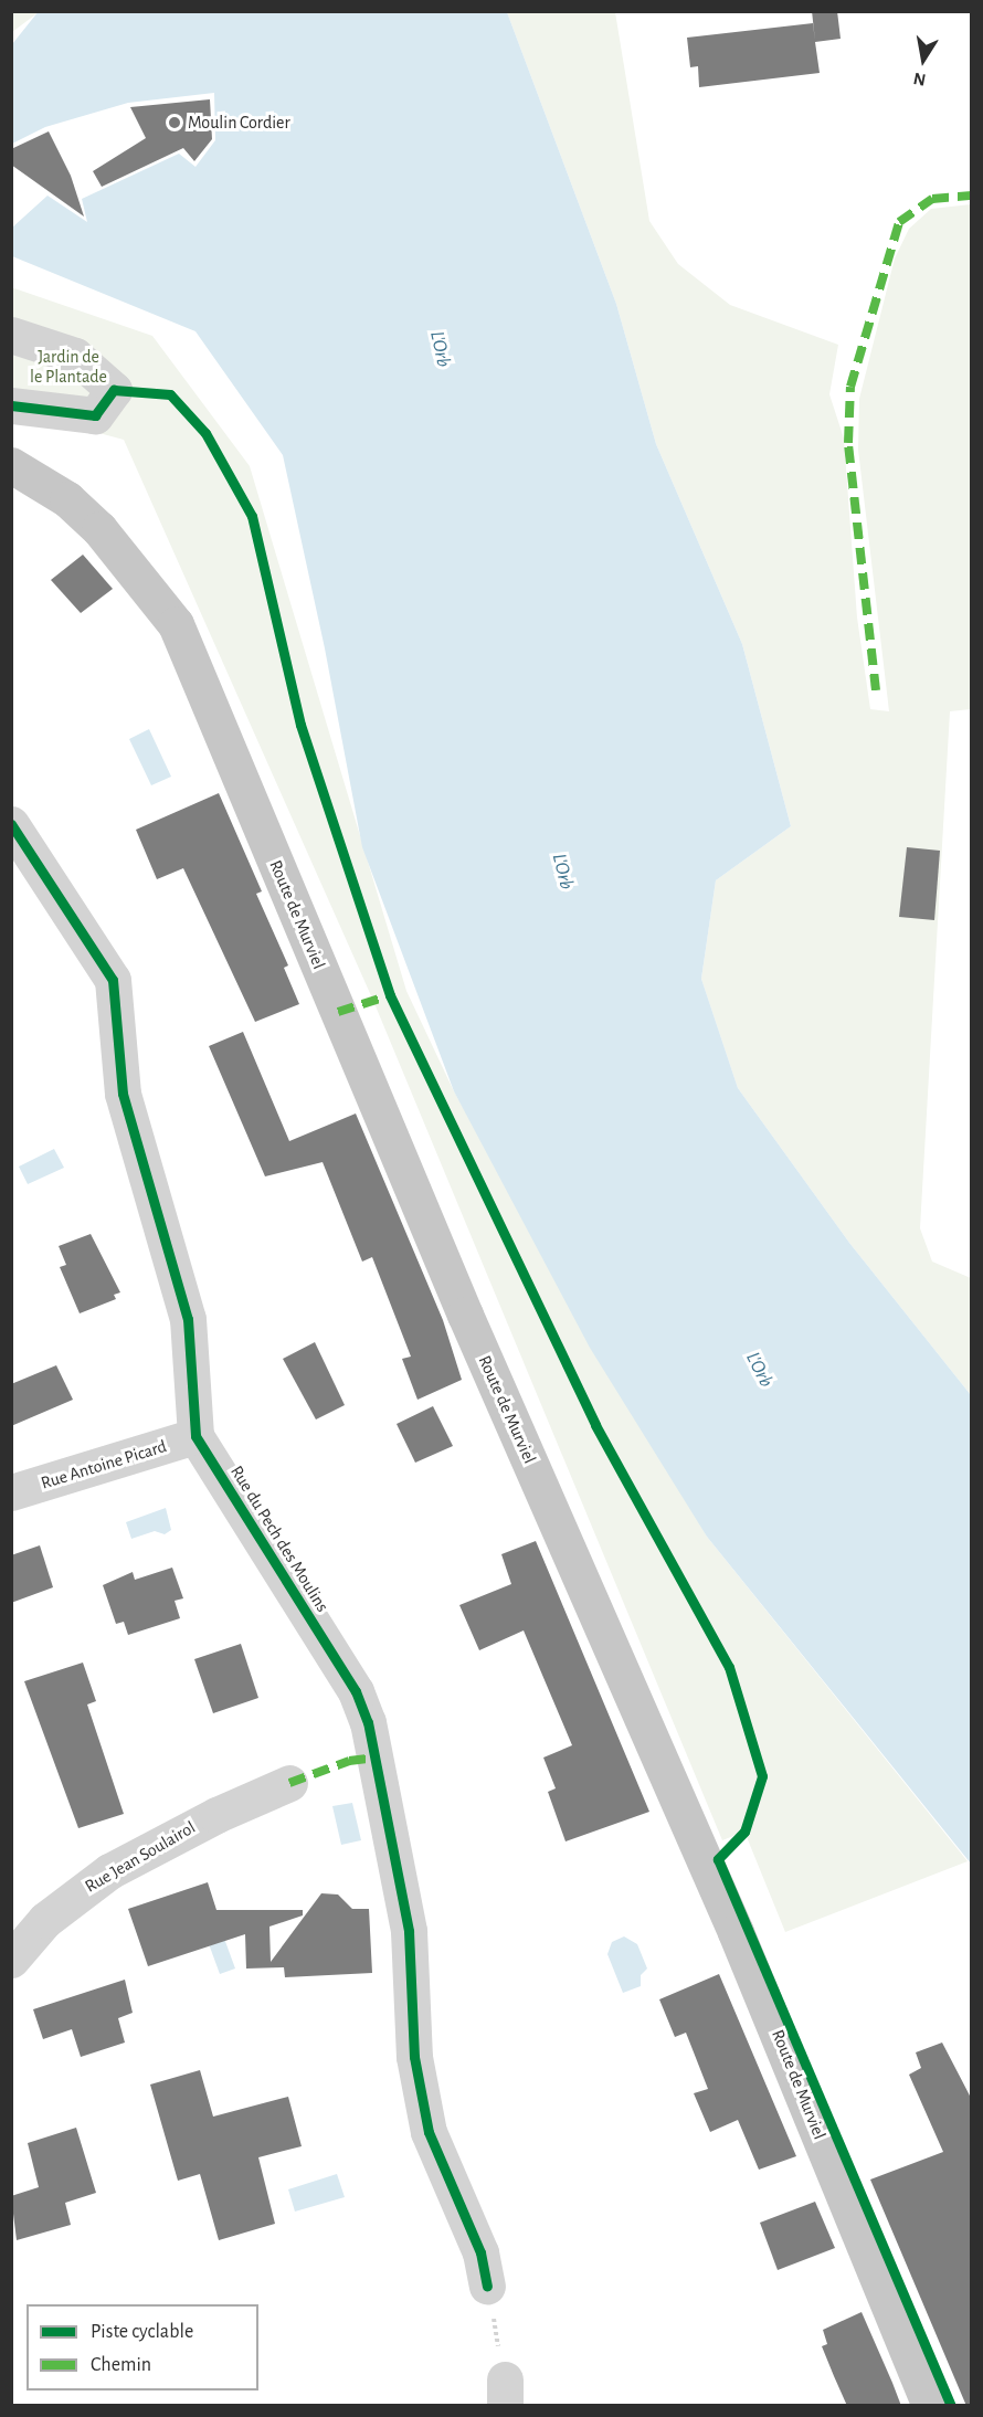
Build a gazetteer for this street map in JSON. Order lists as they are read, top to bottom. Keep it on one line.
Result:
{"streets":{"main road":["Route de Murviel"],"street":["Rue Antoine Picard","Rue du Pech des Moulins","Rue Jean Soulairol"]},"crossings":[["Rue Antoine Picard","Rue du Pech des Moulins"]],"water":["L'Orb"],"parks":["Jardin de le Plantade"],"places":["Moulin Cordier"],"legend":["Piste cyclable","Chemin"],"north":"bottom"}
